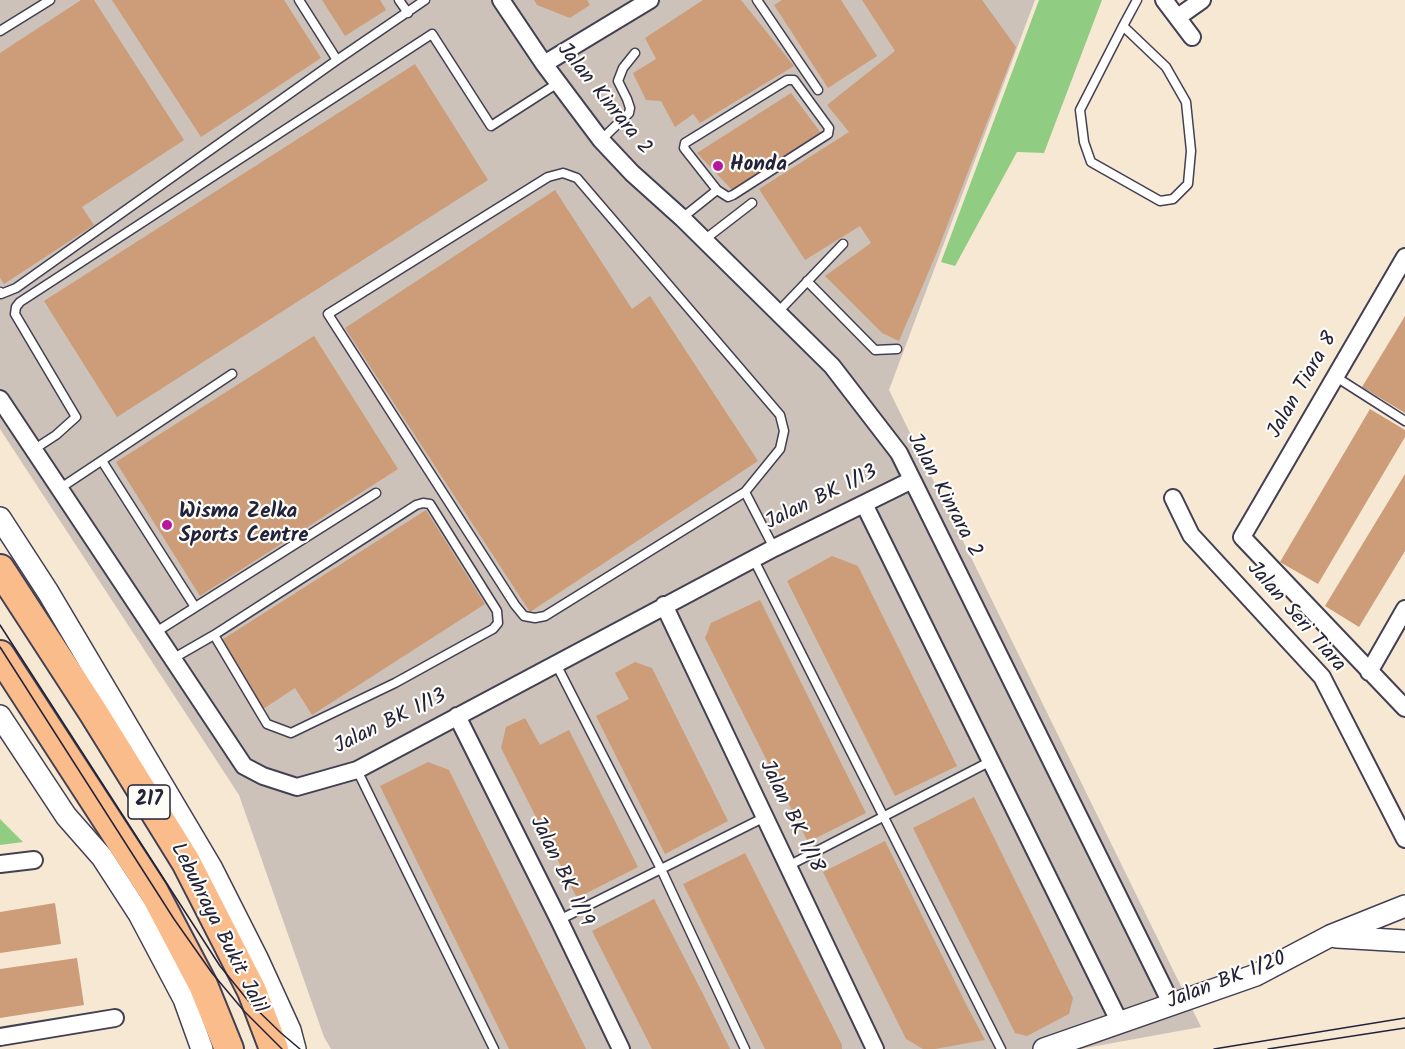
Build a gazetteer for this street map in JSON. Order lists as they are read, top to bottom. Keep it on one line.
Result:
{"streets":{"highway":["217","Lebuhraya Bukit Jalil"],"street":["Jalan Kinrara 2","Jalan Tiara 8","Jalan BK 1/13","Jalan Seri Tiara","Jalan BK 1/18","Jalan BK 1/19","Jalan BK 1/20"]},"crossings":[["Jalan Kinrara 2","Jalan BK 1/13"],["Jalan Kinrara 2","Jalan BK 1/20"],["Jalan BK 1/13","Jalan BK 1/18"],["Jalan BK 1/13","Jalan BK 1/19"]],"places":["Honda","Wisma Zelka Sports Centre"]}
